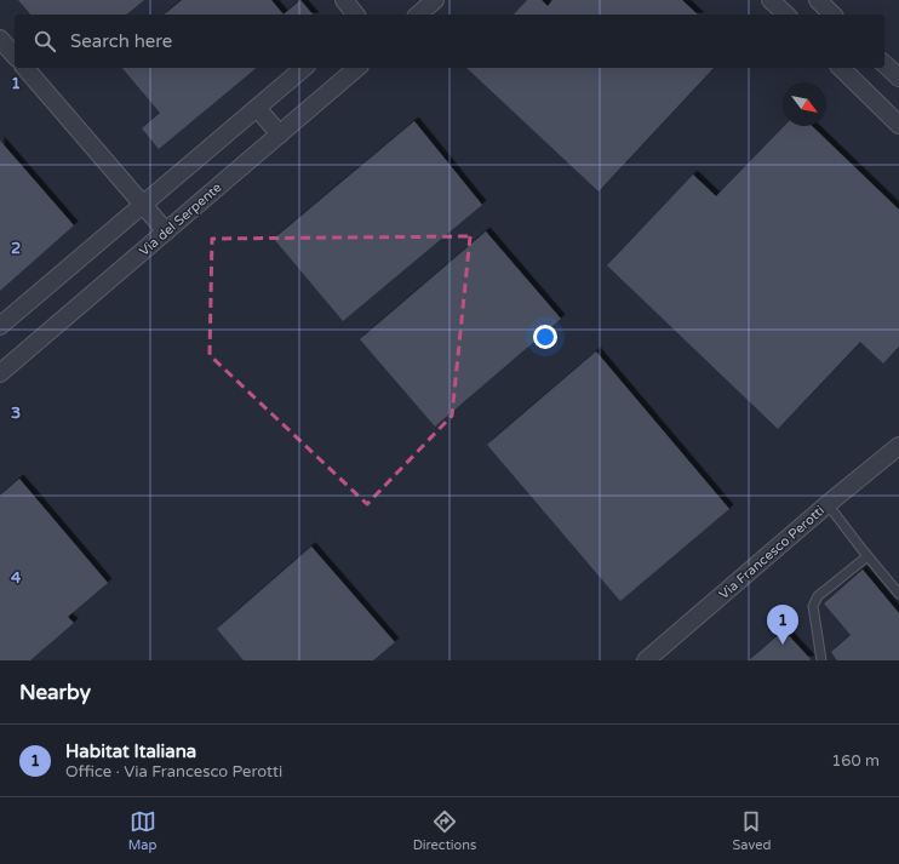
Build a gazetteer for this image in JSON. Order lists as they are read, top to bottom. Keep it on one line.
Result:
{"streets":{"street":["Via del Serpente","Via Francesco Perotti"]},"north":"bottom right","page":{"search":"Search here","pins":"1","heading":"Nearby","list":[{"mark":"1","name":"Habitat Italiana","note":"Office · Via Francesco Perotti","value":"160 m"}],"nav":["Map","Directions","Saved"]},"grid":{"rows":["1","2","3","4"]}}
